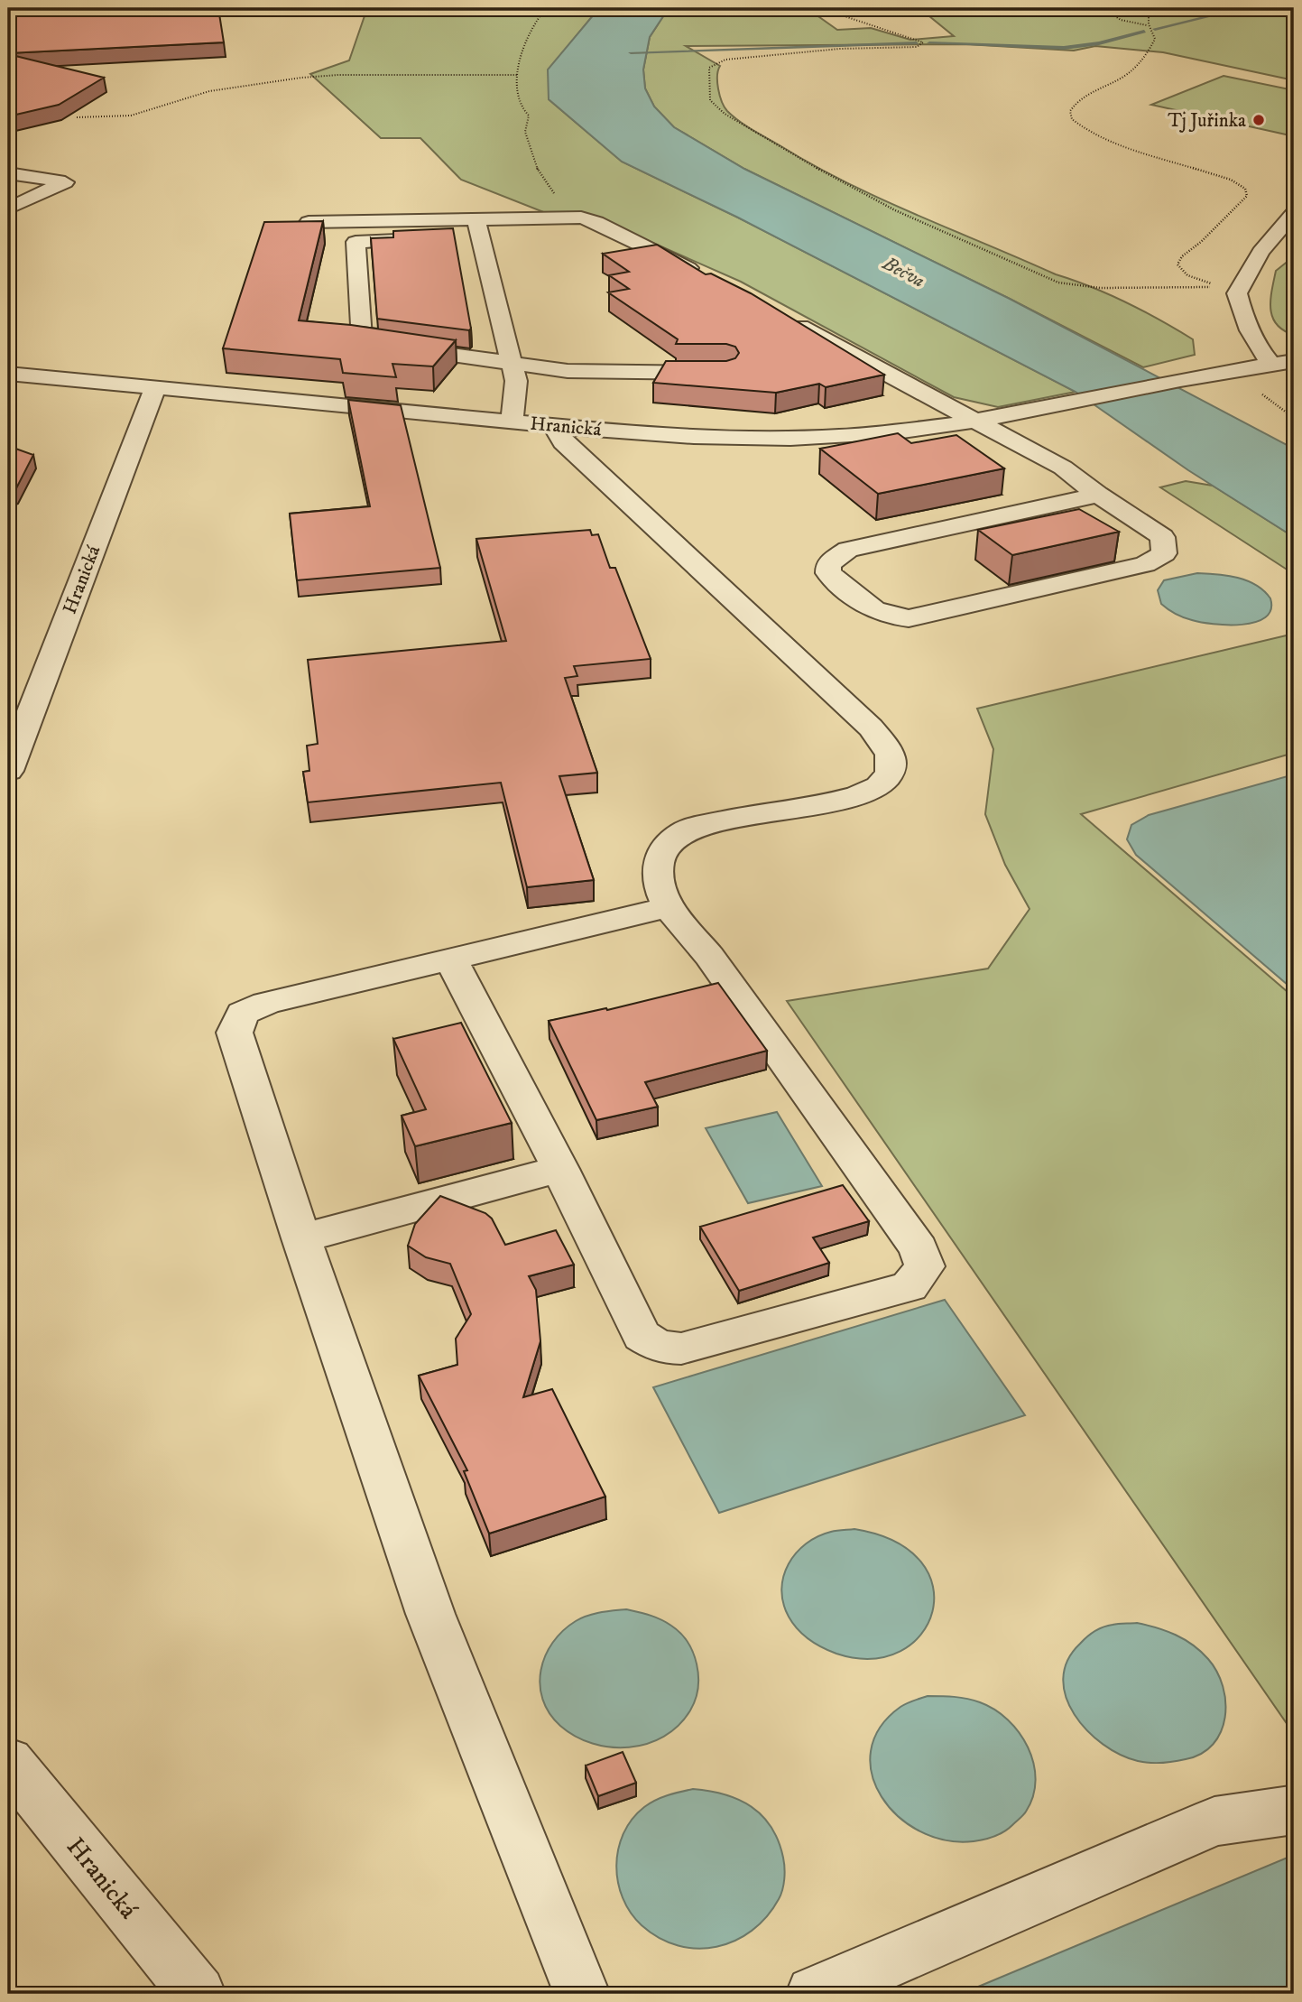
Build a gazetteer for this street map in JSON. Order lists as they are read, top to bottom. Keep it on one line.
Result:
{"streets":{"street":["Hranická"]},"water":["Bečva"],"places":["Tj Juřinka"]}
